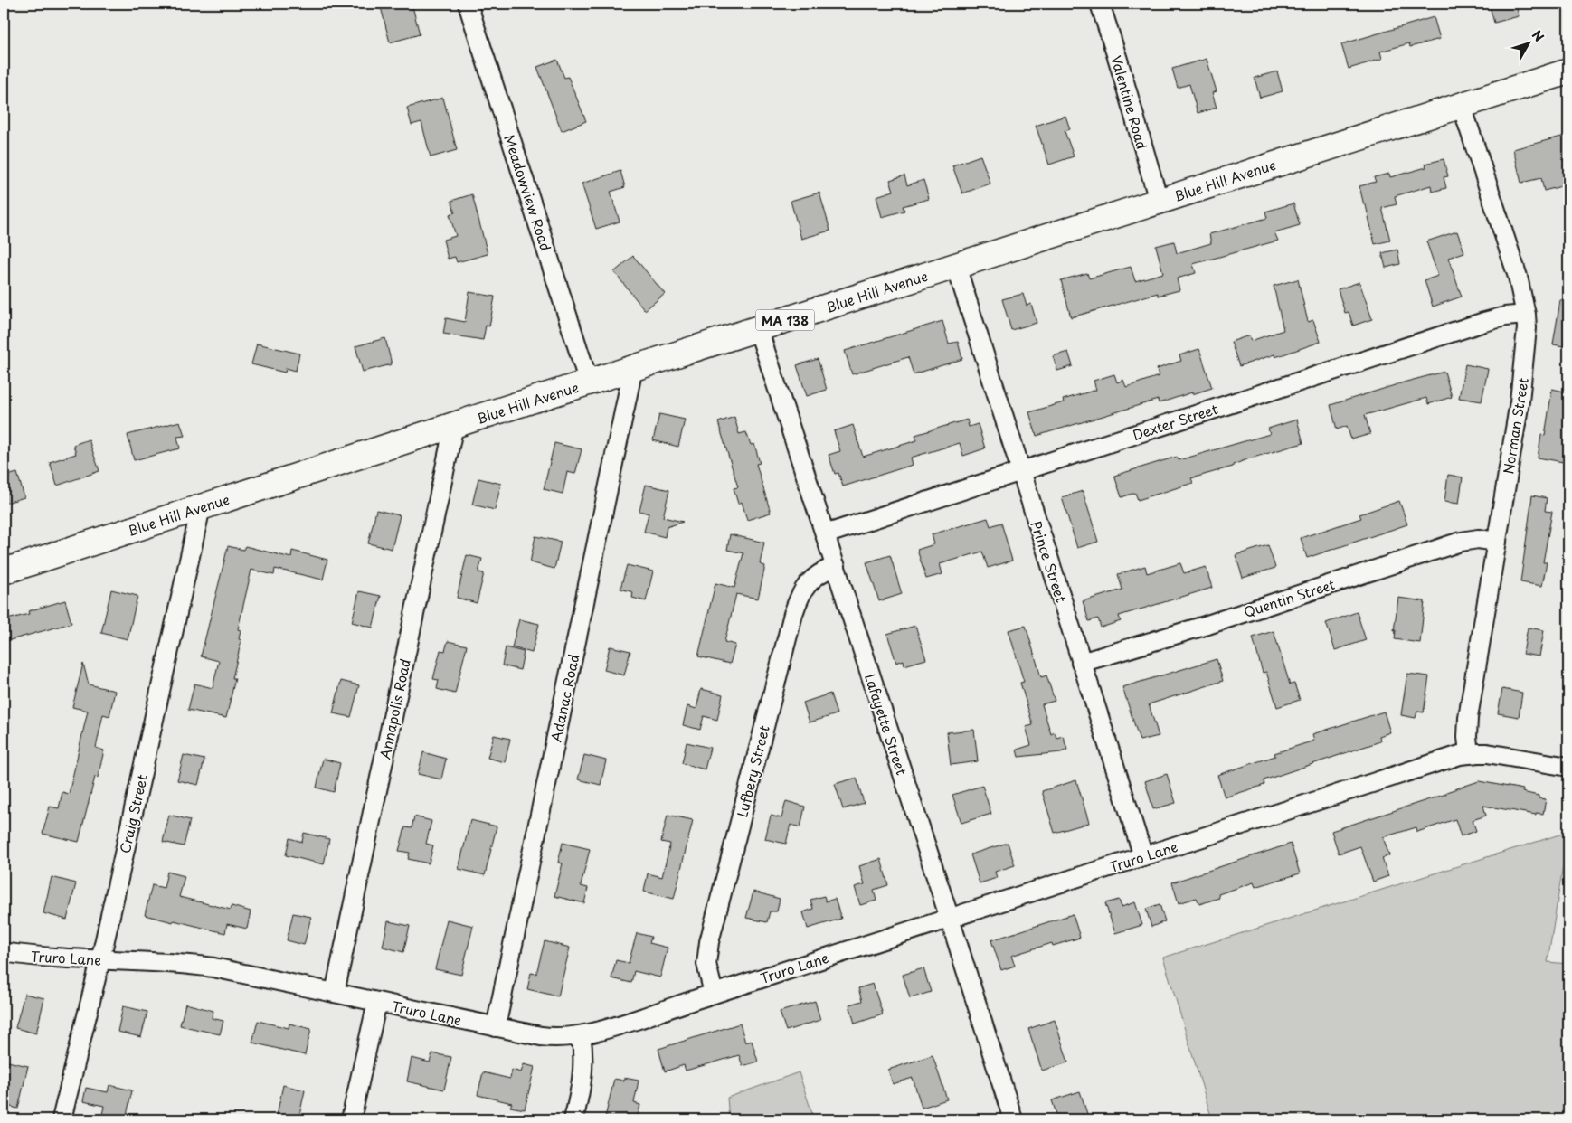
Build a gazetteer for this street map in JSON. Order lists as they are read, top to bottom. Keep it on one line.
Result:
{"streets":{"highway":["Blue Hill Avenue","MA 138"],"street":["Valentine Road","Meadowview Road","Dexter Street","Norman Street","Prince Street","Quentin Street","Adanac Road","Annapolis Road","Lafayette Street","Lufbery Street","Craig Street","Truro Lane"]},"crossings":[["Valentine Road","Blue Hill Avenue"],["Blue Hill Avenue","Meadowview Road"],["Blue Hill Avenue","Norman Street"],["Blue Hill Avenue","Prince Street"],["Blue Hill Avenue","Adanac Road"],["Blue Hill Avenue","Annapolis Road"],["Blue Hill Avenue","Lafayette Street"],["Blue Hill Avenue","Craig Street"],["Dexter Street","Norman Street"],["Dexter Street","Prince Street"],["Dexter Street","Lafayette Street"],["Norman Street","Quentin Street"],["Norman Street","Truro Lane"],["Prince Street","Quentin Street"],["Prince Street","Truro Lane"],["Adanac Road","Truro Lane"],["Annapolis Road","Truro Lane"],["Lafayette Street","Lufbery Street"],["Lafayette Street","Truro Lane"],["Lufbery Street","Truro Lane"],["Craig Street","Truro Lane"]],"north":"top right"}
